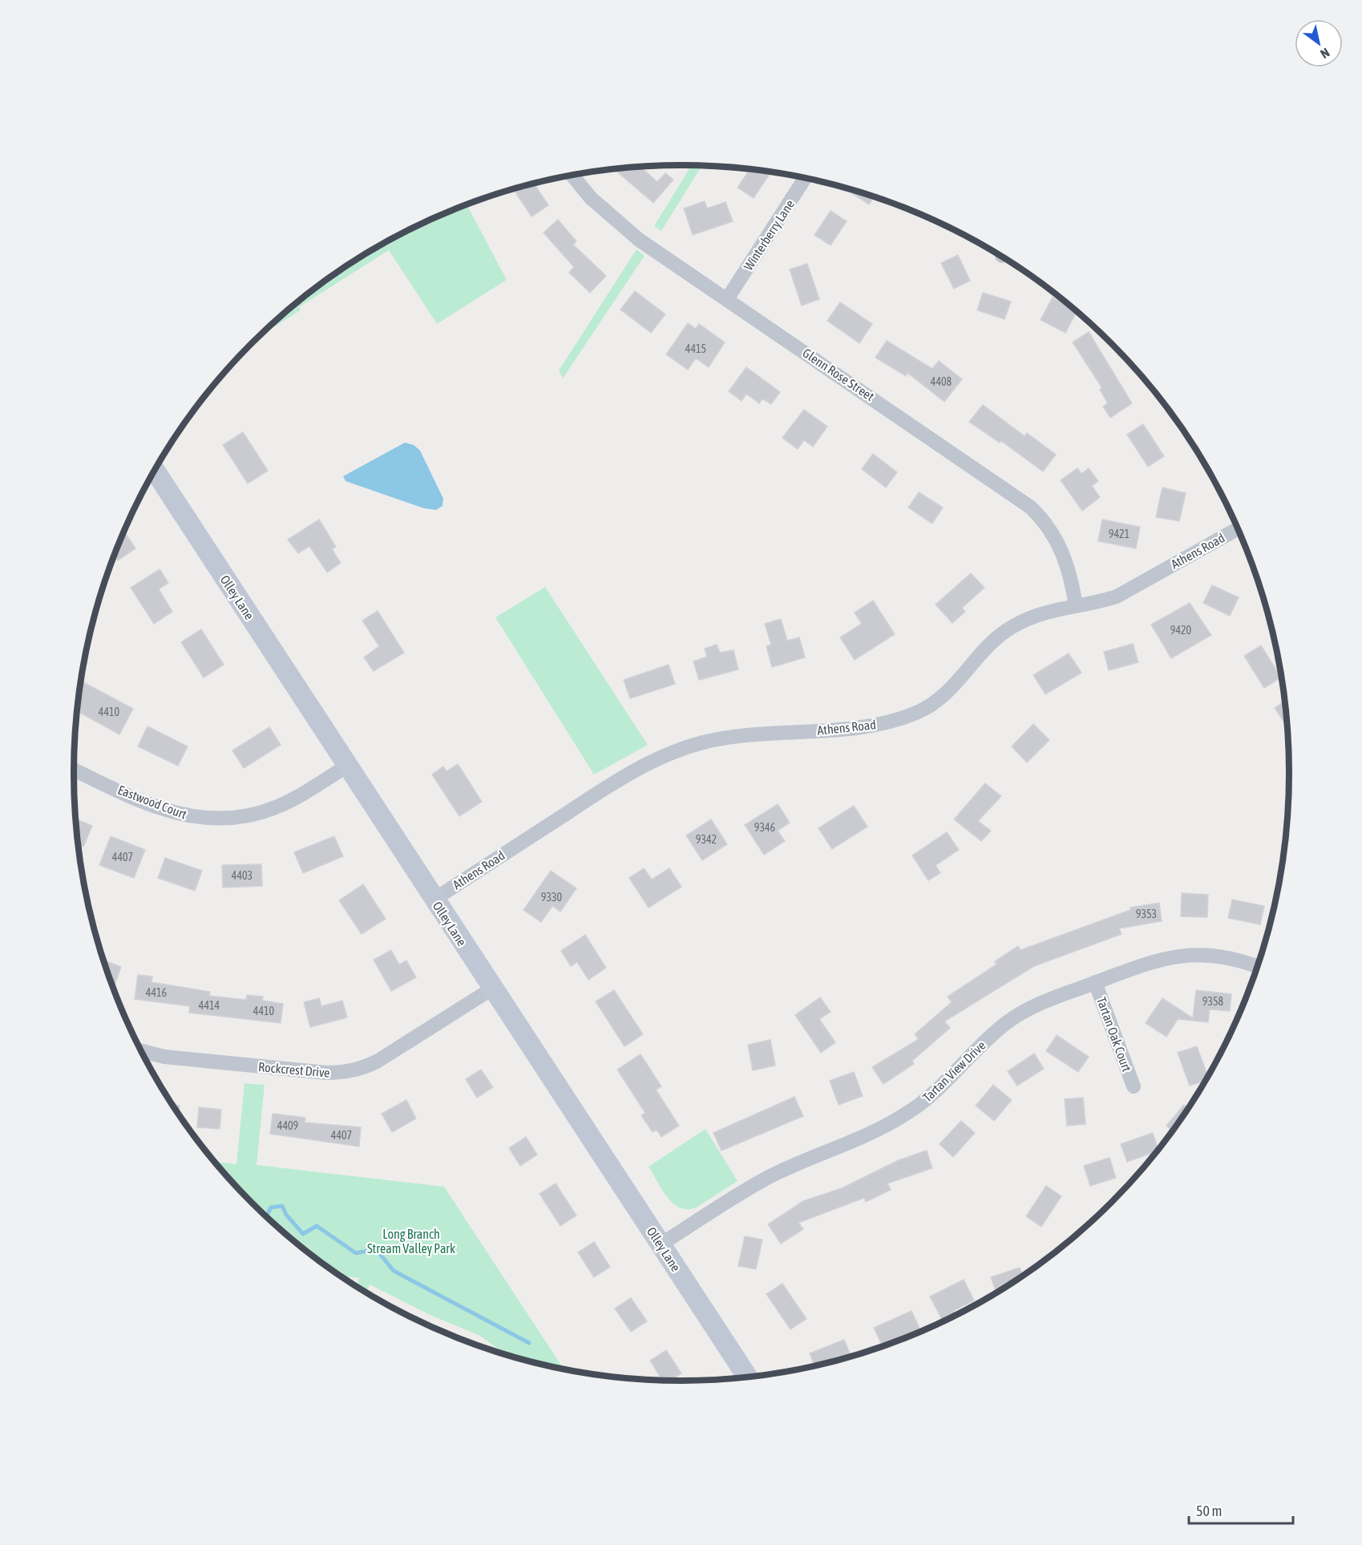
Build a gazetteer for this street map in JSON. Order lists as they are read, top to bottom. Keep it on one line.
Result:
{"streets":{"main road":["Olley Lane"],"street":["Winterberry Lane","Glenn Rose Street","Athens Road","Eastwood Court","Tartan Oak Court","Rockcrest Drive","Tartan View Drive"]},"crossings":[["Winterberry Lane","Glenn Rose Street"],["Glenn Rose Street","Athens Road"],["Athens Road","Olley Lane"],["Olley Lane","Eastwood Court"],["Olley Lane","Rockcrest Drive"],["Olley Lane","Tartan View Drive"],["Tartan Oak Court","Tartan View Drive"]],"parks":["Long Branch Stream Valley Park"],"house_numbers":["4415","4408","9421","9420","4410","9346","9342","4407","4403","9330","9353","4416","9358","4414","4410","4409","4407"],"scale_bar":"50 m","north":"bottom right"}
